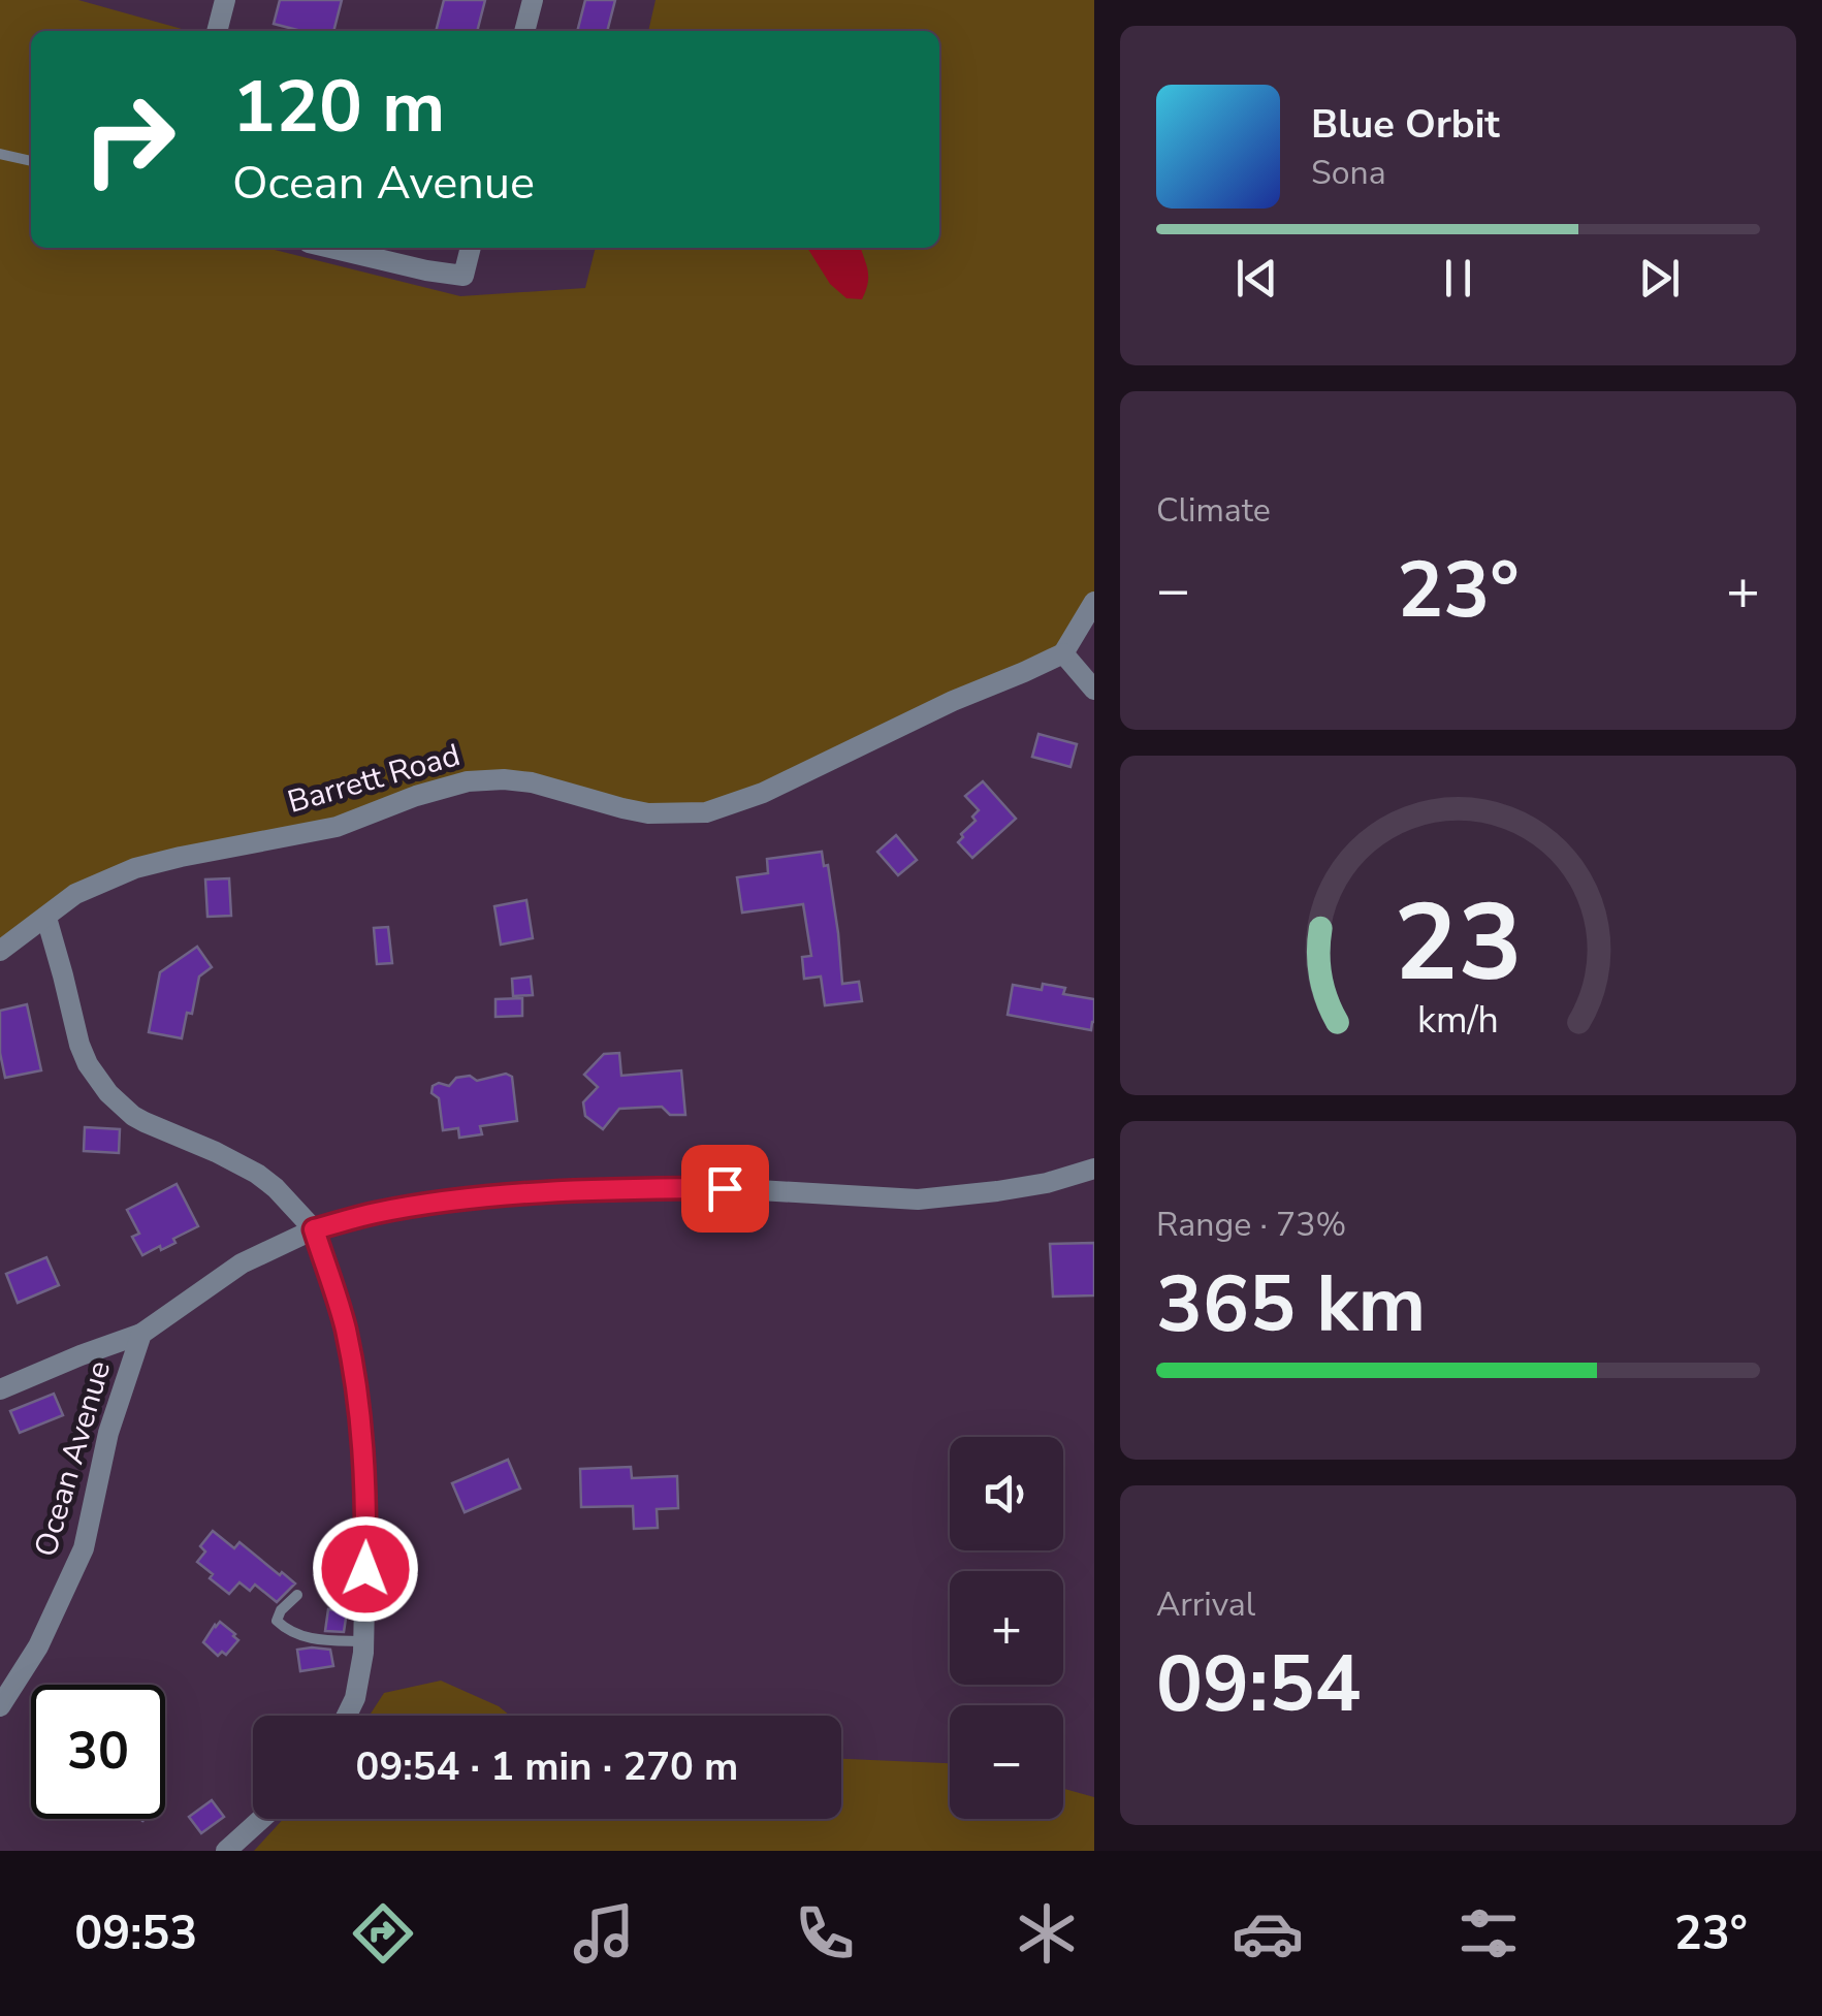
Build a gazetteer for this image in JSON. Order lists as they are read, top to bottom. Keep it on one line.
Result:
{"streets":{"street":["Barrett Road","Ocean Avenue"]},"page":{"turn":["120 m","Ocean Avenue"],"song":["Blue Orbit","Sona"],"tile":["Climate",["Range · 73%","365 km"],["Arrival","09:54"]],"heat":["−","23°","+"],"map_buttons":["+","−"],"limit":"30","trip":"09:54 · 1 min · 270 m","tabs":["09:53","23°"],"gauge":["23","km/h"]}}
